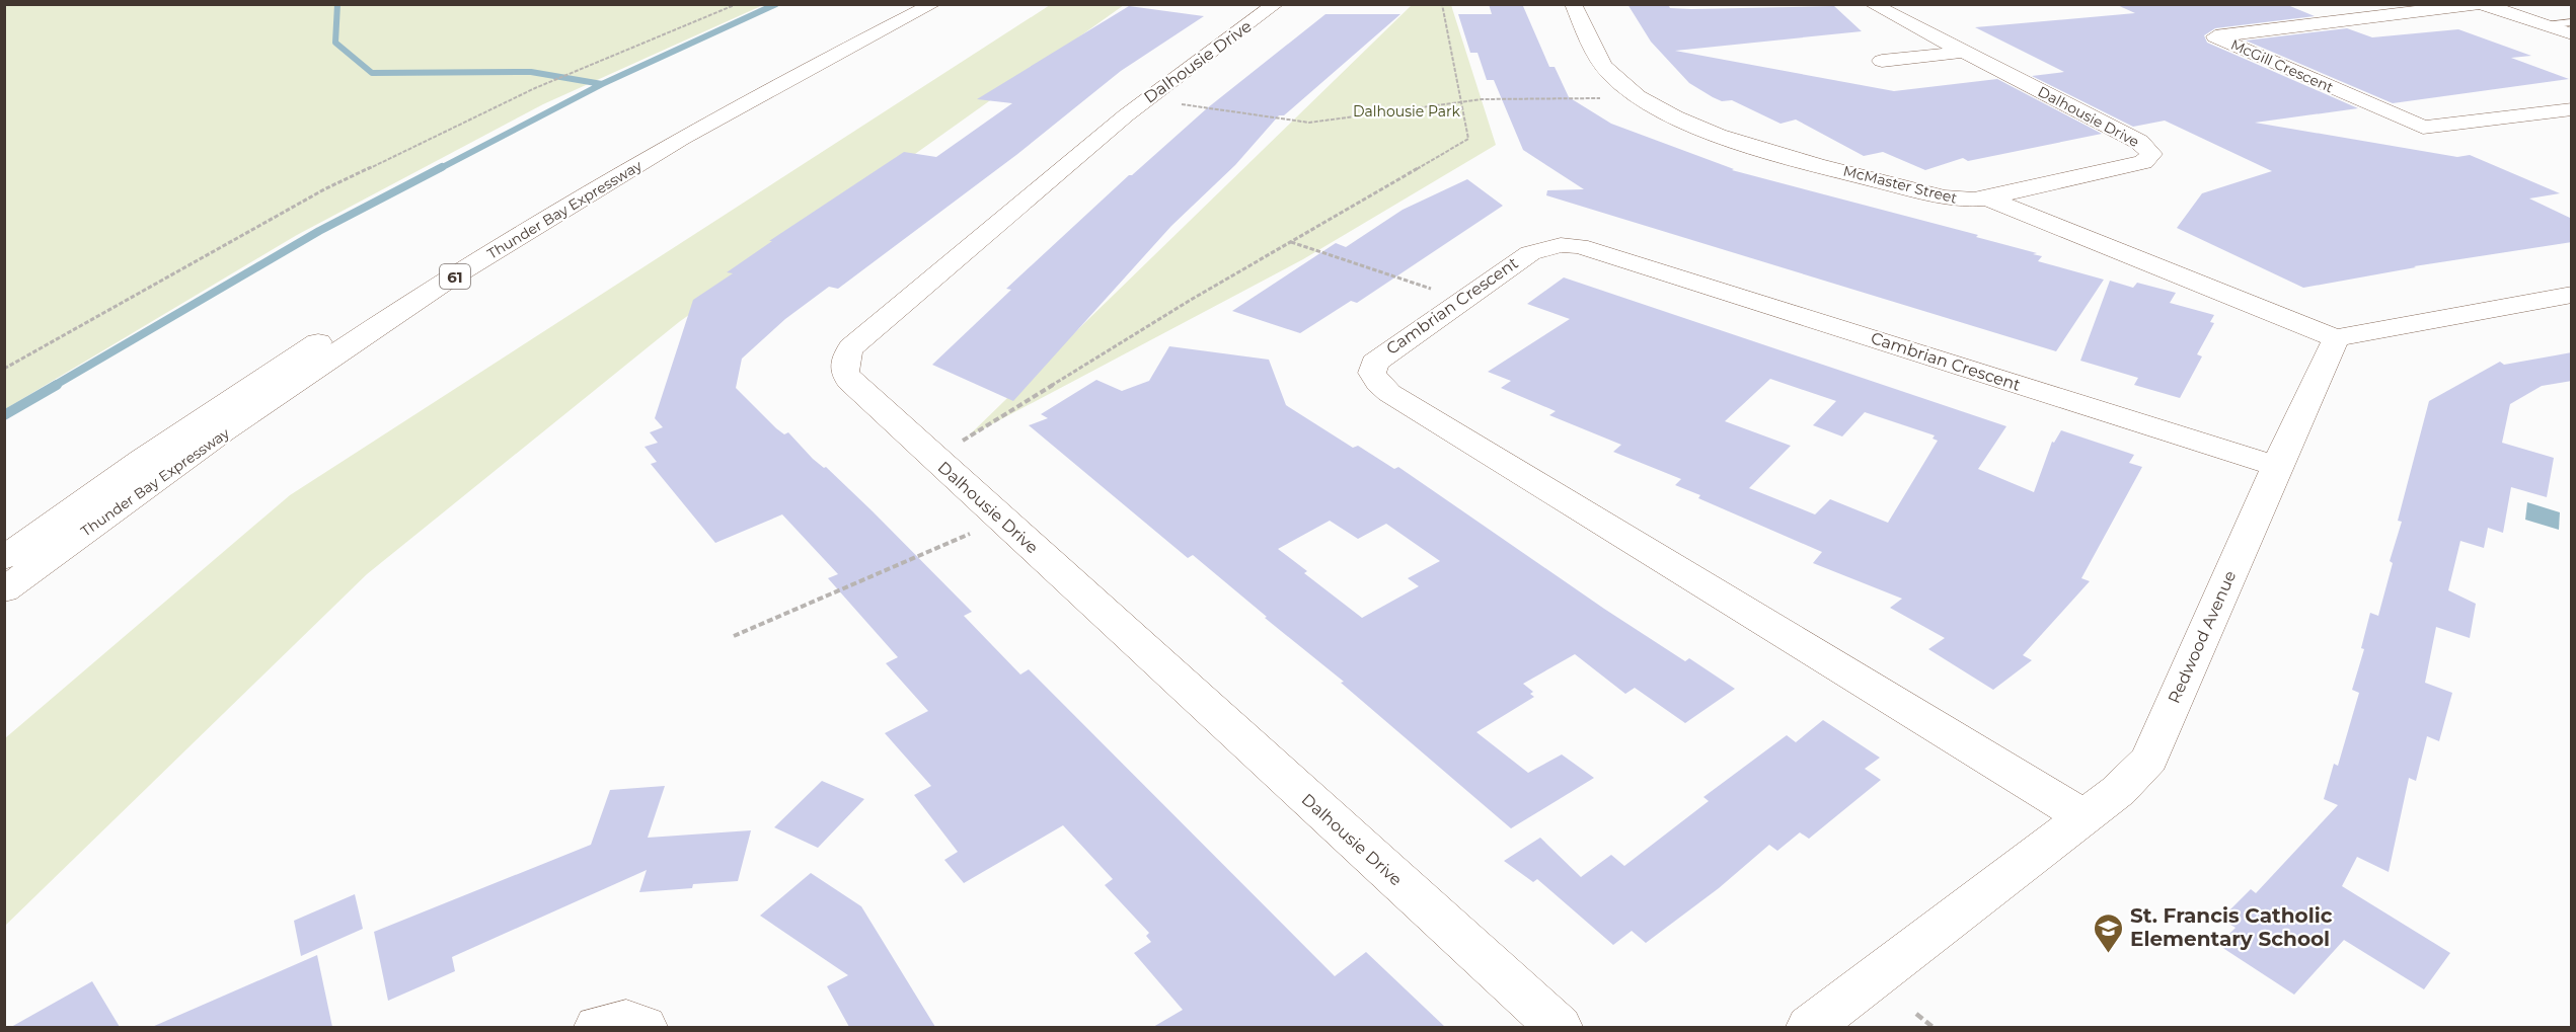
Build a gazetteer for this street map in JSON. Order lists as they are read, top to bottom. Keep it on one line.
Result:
{"streets":{"main road":["Dalhousie Drive","McGill Crescent","McMaster Street","Thunder Bay Expressway","61","Cambrian Crescent","Redwood Avenue"]},"crossings":[["Dalhousie Drive","McMaster Street"],["McMaster Street","Redwood Avenue"],["Cambrian Crescent","Redwood Avenue"]],"parks":["Dalhousie Park"],"places":{"school or university":["St. Francis Catholic Elementary School"]}}
